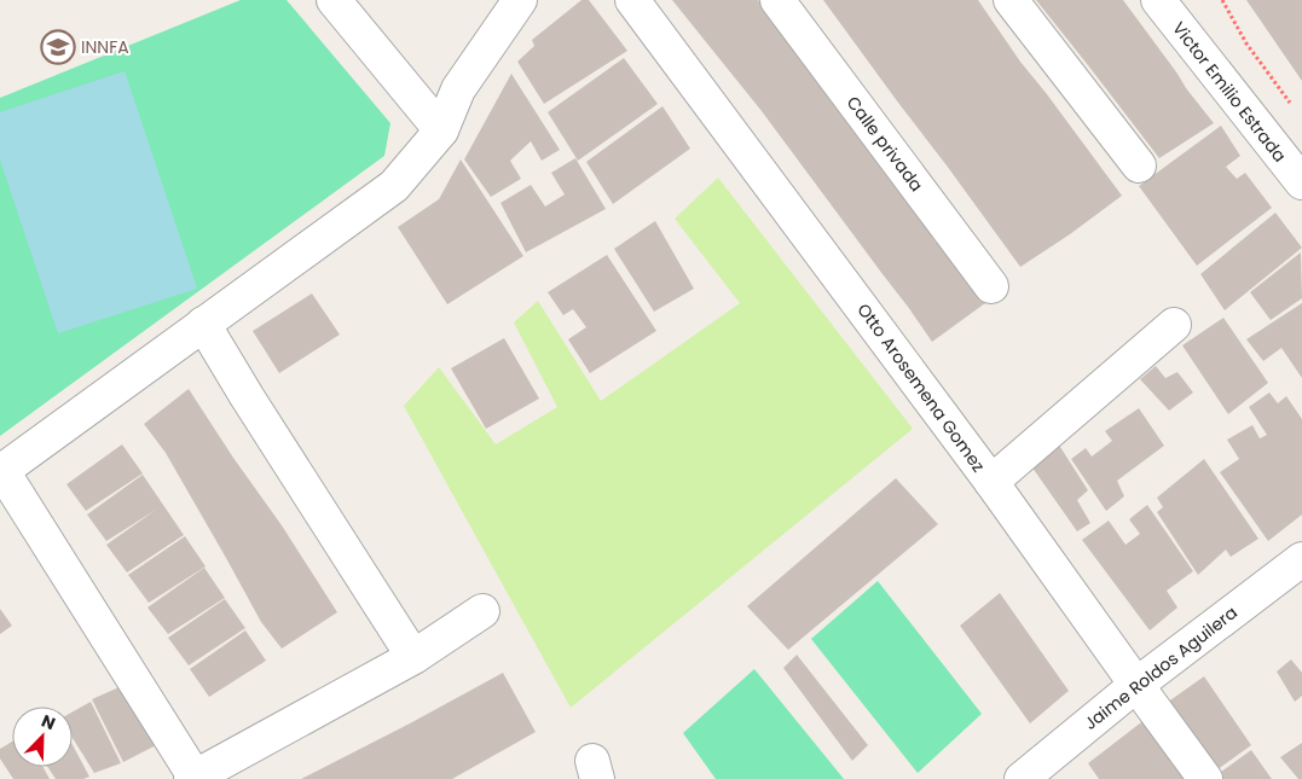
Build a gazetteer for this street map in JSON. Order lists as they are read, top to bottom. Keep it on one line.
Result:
{"streets":{"street":["Victor Emilio Estrada","Calle privada","Otto Arosemena Gomez","Jaime Roldos Aguilera"]},"crossings":[["Otto Arosemena Gomez","Jaime Roldos Aguilera"]],"places":{"school or university":["INNFA"]},"north":"top right"}
